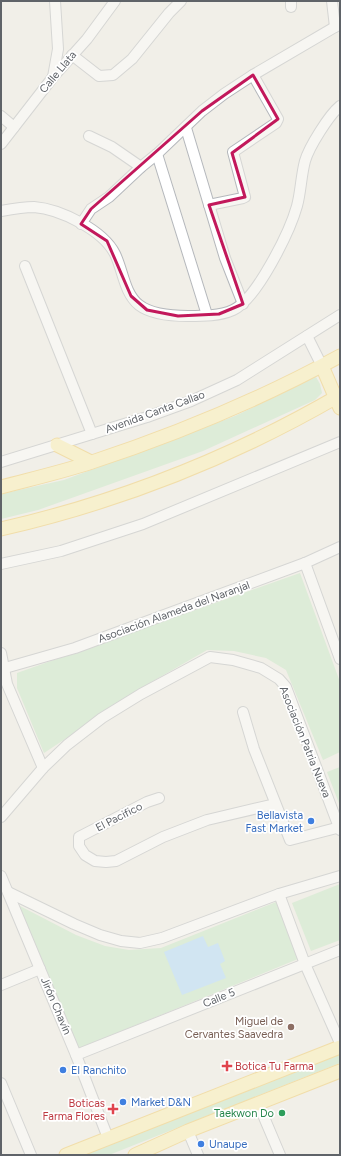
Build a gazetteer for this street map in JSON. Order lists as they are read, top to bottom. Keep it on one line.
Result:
{"streets":{"street":["Calle Llata","Avenida Canta Callao","Asociación Alameda del Naranjal","Asociación Patria Nueva","El Pacifico","Calle 5","Jirón Chavín"]},"crossings":[["Calle 5","Jirón Chavín"]],"places":{"other":["Bellavista Fast Market","Miguel de Cervantes Saavedra","El Ranchito","Market D&N","Taekwon Do","Unaupe"],"health":["Botica Tu Farma","Boticas Farma Flores"]}}
